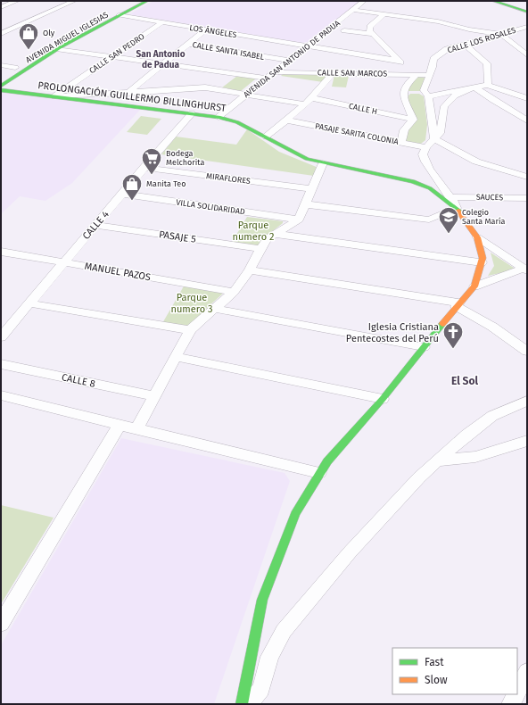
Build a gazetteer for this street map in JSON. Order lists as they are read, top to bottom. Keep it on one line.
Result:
{"streets":{"street":["LOS ÁNGELES","AVENIDA MIGUEL IGLESIAS","CALLE LOS ROSALES","CALLE SANTA ISABEL","CALLE SAN PEDRO","AVENIDA SAN ANTONIO DE PADUA","CALLE SAN MARCOS","PROLONGACIÓN GUILLERMO BILLINGHURST","CALLE H","PASAJE SARITA COLONIA","MIRAFLORES","SAUCES","VILLA SOLIDARIDAD","CALLE 4","PASAJE 5","MANUEL PAZOS","CALLE 8"]},"crossings":[["LOS ÁNGELES","AVENIDA MIGUEL IGLESIAS"],["LOS ÁNGELES","CALLE SAN PEDRO"],["LOS ÁNGELES","AVENIDA SAN ANTONIO DE PADUA"],["CALLE LOS ROSALES","CALLE SAN MARCOS"],["CALLE SANTA ISABEL","AVENIDA SAN ANTONIO DE PADUA"],["CALLE SAN PEDRO","PROLONGACIÓN GUILLERMO BILLINGHURST"],["AVENIDA SAN ANTONIO DE PADUA","CALLE SAN MARCOS"],["AVENIDA SAN ANTONIO DE PADUA","PROLONGACIÓN GUILLERMO BILLINGHURST"],["PROLONGACIÓN GUILLERMO BILLINGHURST","CALLE 4"],["MIRAFLORES","CALLE 4"],["VILLA SOLIDARIDAD","CALLE 4"],["CALLE 4","PASAJE 5"],["CALLE 4","MANUEL PAZOS"]],"districts":["San Antonio de Padua","El Sol"],"parks":["Parque numero 2","Parque numero 3"],"places":{"shop":["Oly","Manita Teo"],"supermarket":["Bodega Melchorita"],"school or university":["Colegio Santa María"],"church":["Iglesia Cristiana Pentecostes del Perú"]},"legend":["Fast","Slow"]}
